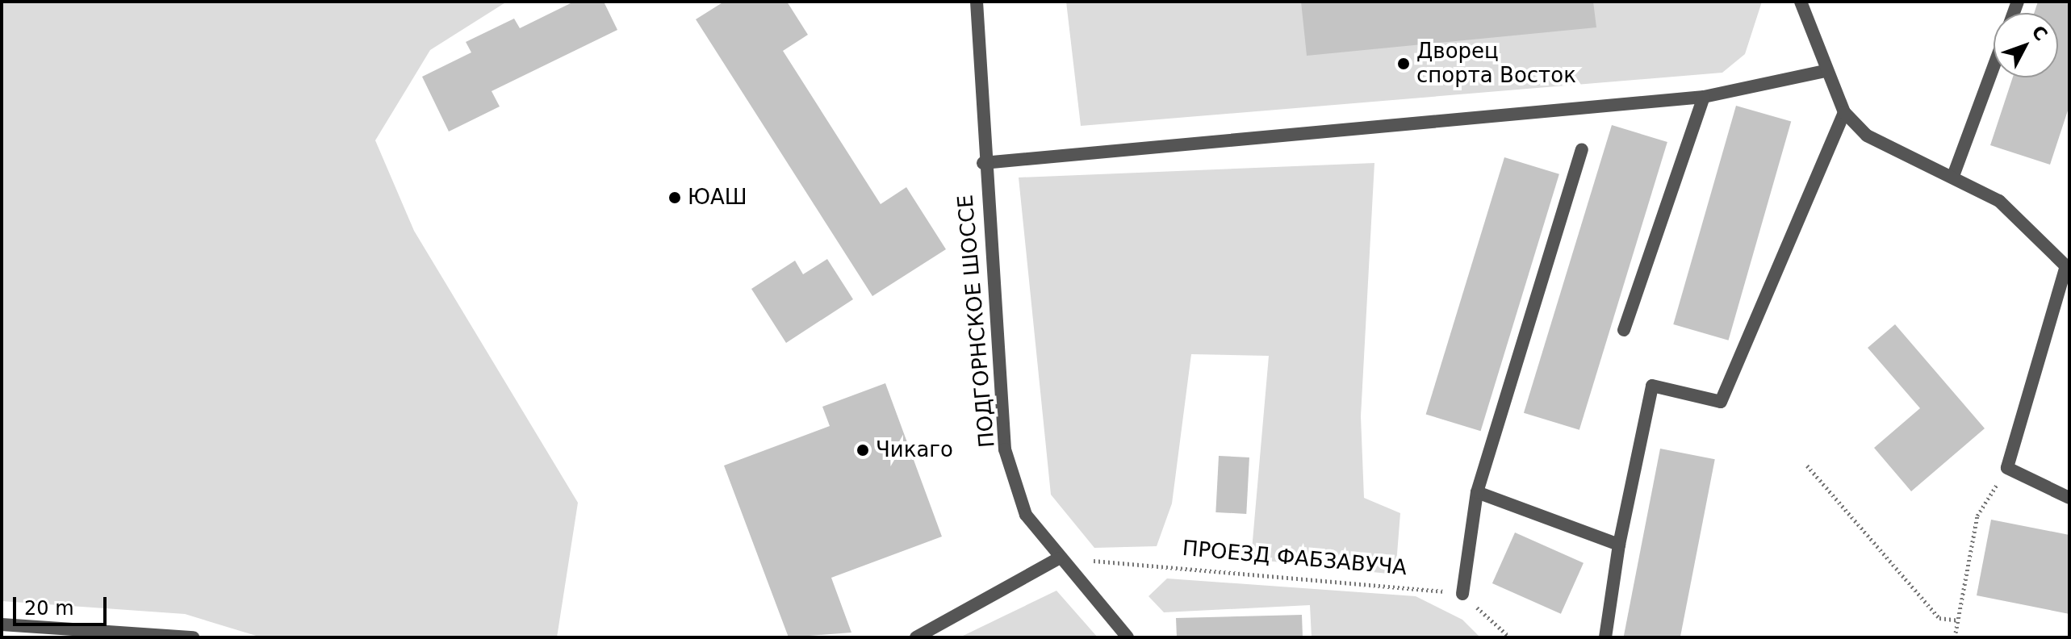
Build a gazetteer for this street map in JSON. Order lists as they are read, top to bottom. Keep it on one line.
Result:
{"streets":{"street":["ПОДГОРНСКОЕ ШОССЕ"],"path":["ПРОЕЗД ФАБЗАВУЧА"]},"crossings":[["ПОДГОРНСКОЕ ШОССЕ","ПРОЕЗД ФАБЗАВУЧА"]],"places":["Дворец спорта Восток","ЮАШ","Чикаго"],"scale_bar":"20 m","north":"top right"}
